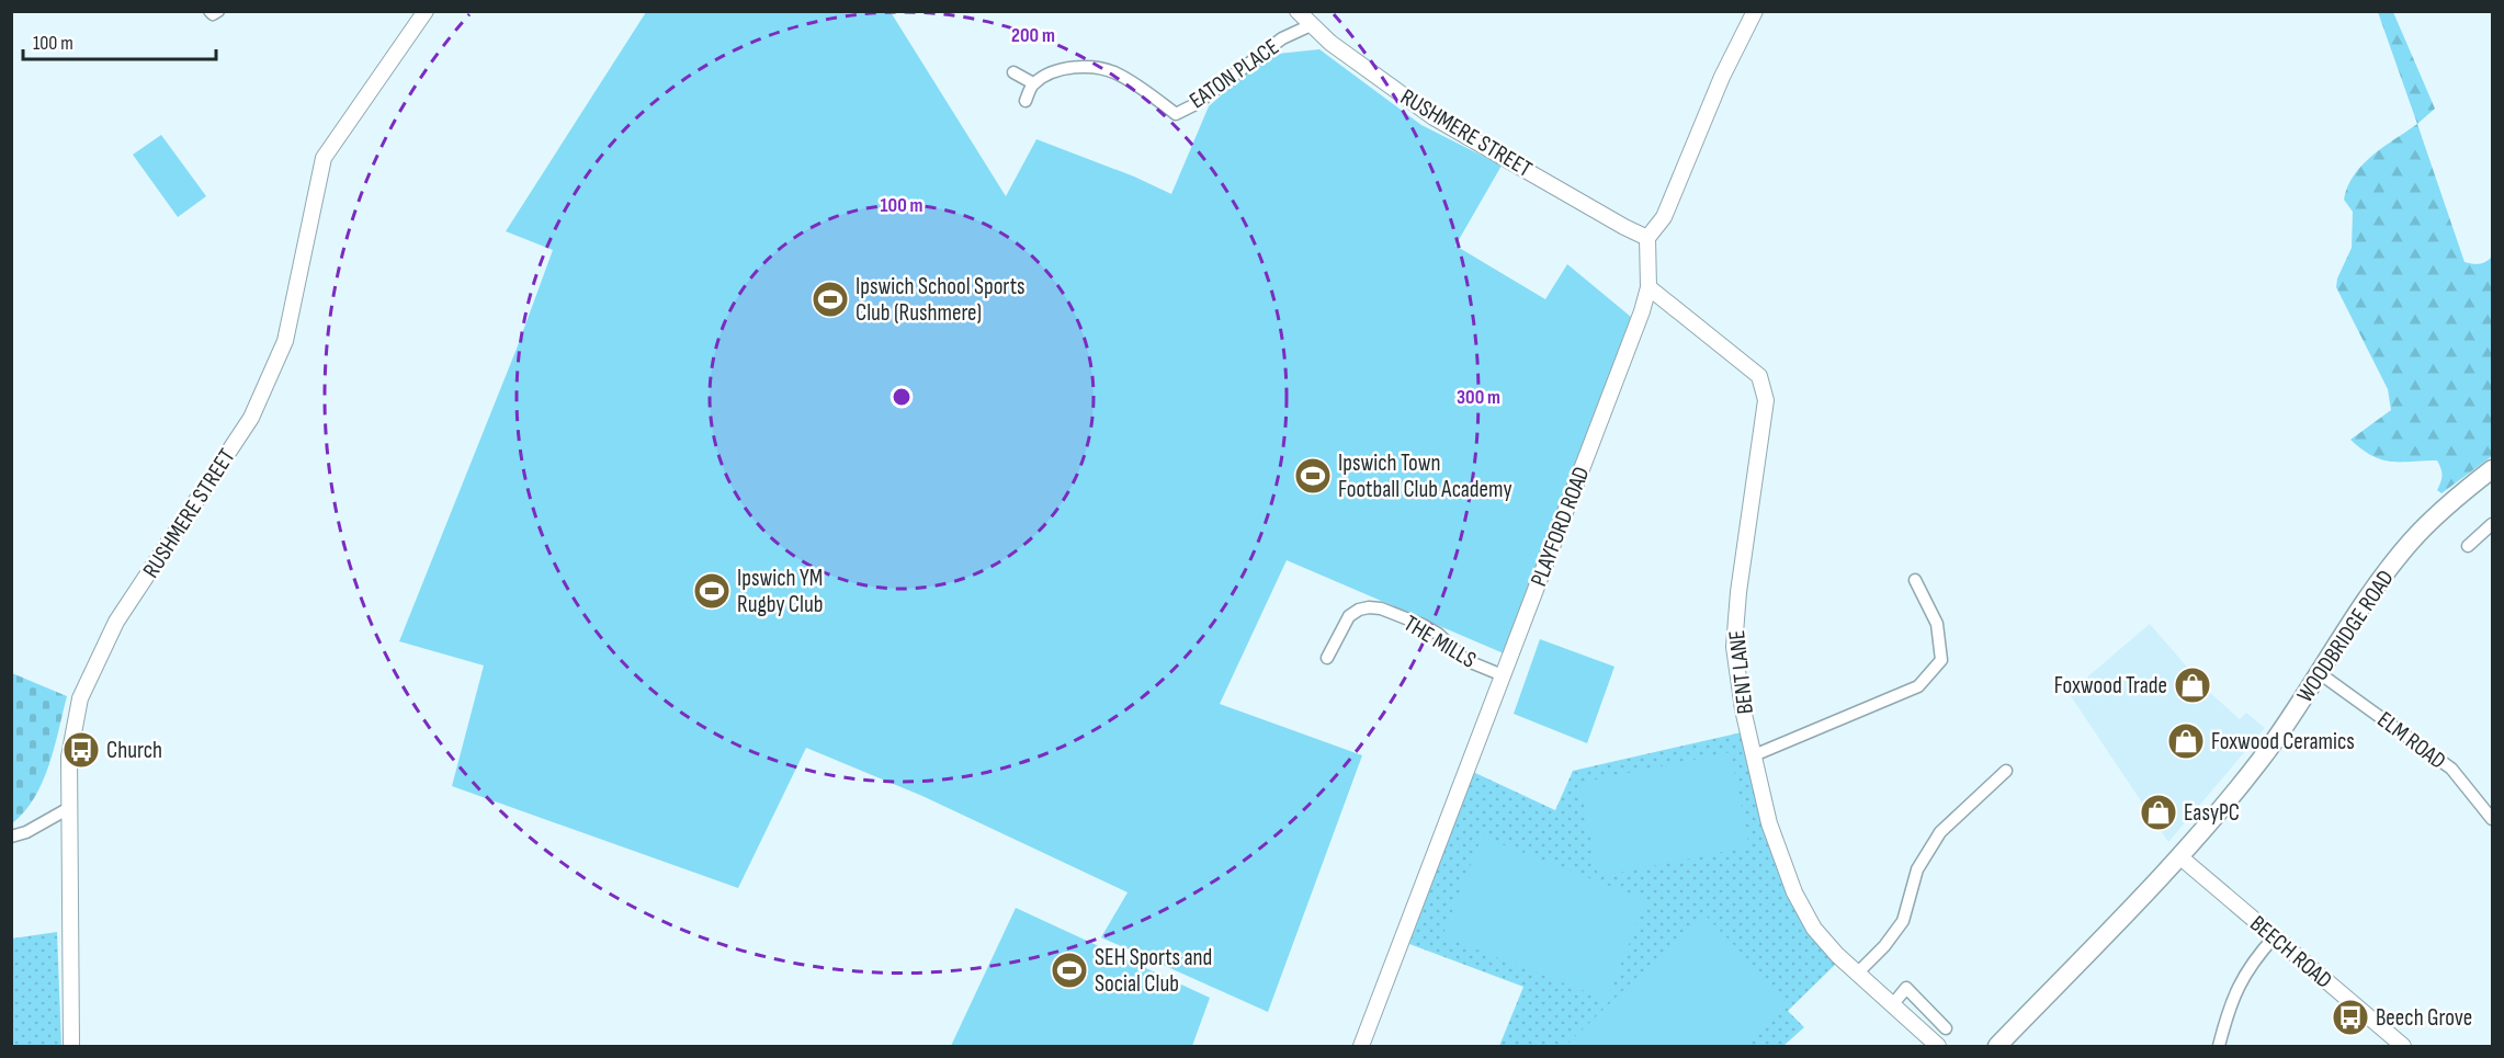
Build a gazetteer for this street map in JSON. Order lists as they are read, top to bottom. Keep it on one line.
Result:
{"streets":{"main road":["WOODBRIDGE ROAD"],"street":["EATON PLACE","RUSHMERE STREET","PLAYFORD ROAD","THE MILLS","BENT LANE","ELM ROAD","BEECH ROAD"]},"crossings":[["EATON PLACE","RUSHMERE STREET"],["RUSHMERE STREET","PLAYFORD ROAD"],["PLAYFORD ROAD","THE MILLS"],["PLAYFORD ROAD","BENT LANE"],["WOODBRIDGE ROAD","ELM ROAD"],["WOODBRIDGE ROAD","BEECH ROAD"]],"places":{"sports":["Ipswich School Sports Club (Rushmere)","Ipswich Town Football Club Academy","Ipswich YM Rugby Club","SEH Sports and Social Club"],"shop":["Foxwood Trade","Foxwood Ceramics","EasyPC"],"bus stop":["Church","Beech Grove"]},"scale_bar":"100 m","rings":["200 m","100 m","300 m"]}
